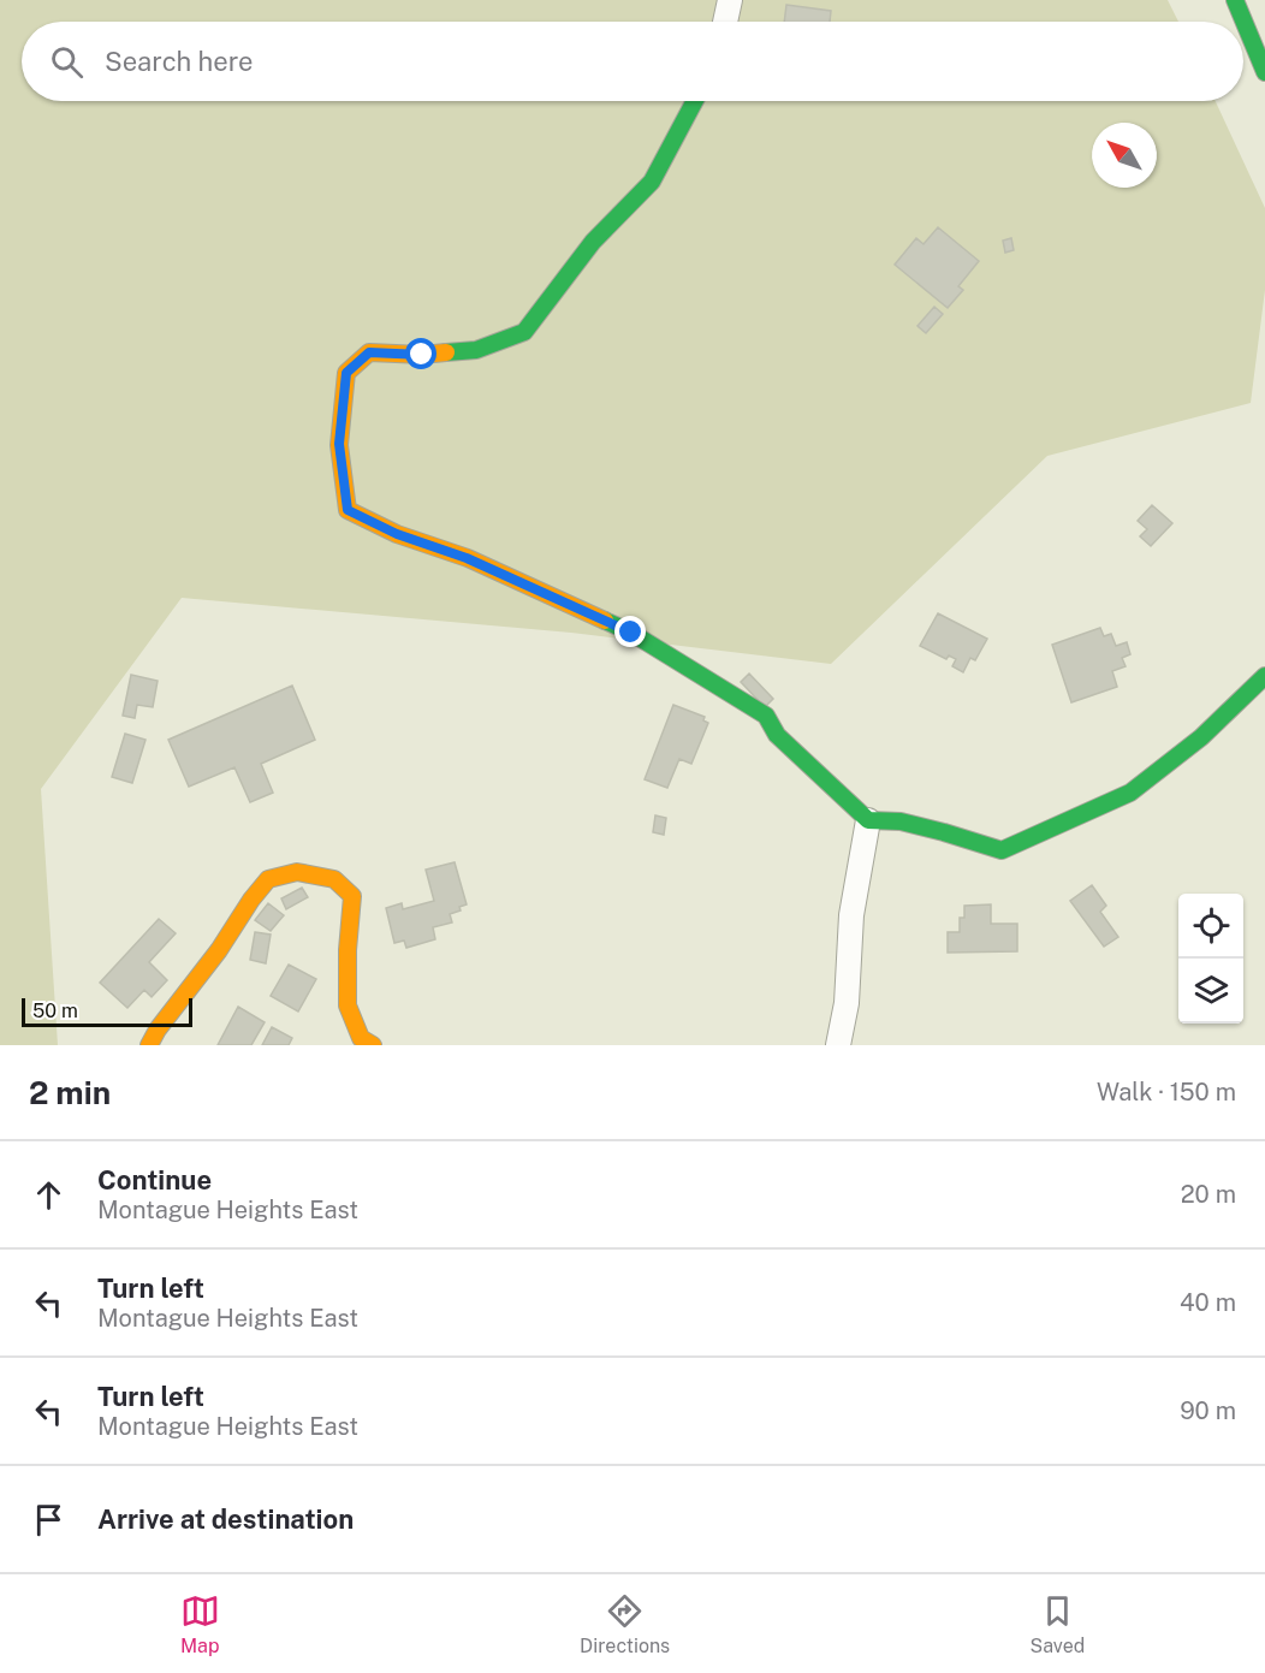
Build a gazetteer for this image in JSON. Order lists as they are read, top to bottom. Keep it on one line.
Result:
{"scale_bar":"50 m","north":"top left","page":{"search":"Search here","scale":"50 m","heading":["2 min","Walk · 150 m"],"list":[["Continue","Montague Heights East","20 m"],["Turn left","Montague Heights East","40 m"],["Turn left","Montague Heights East","90 m"],"Arrive at destination"],"nav":["Map","Directions","Saved"]}}
